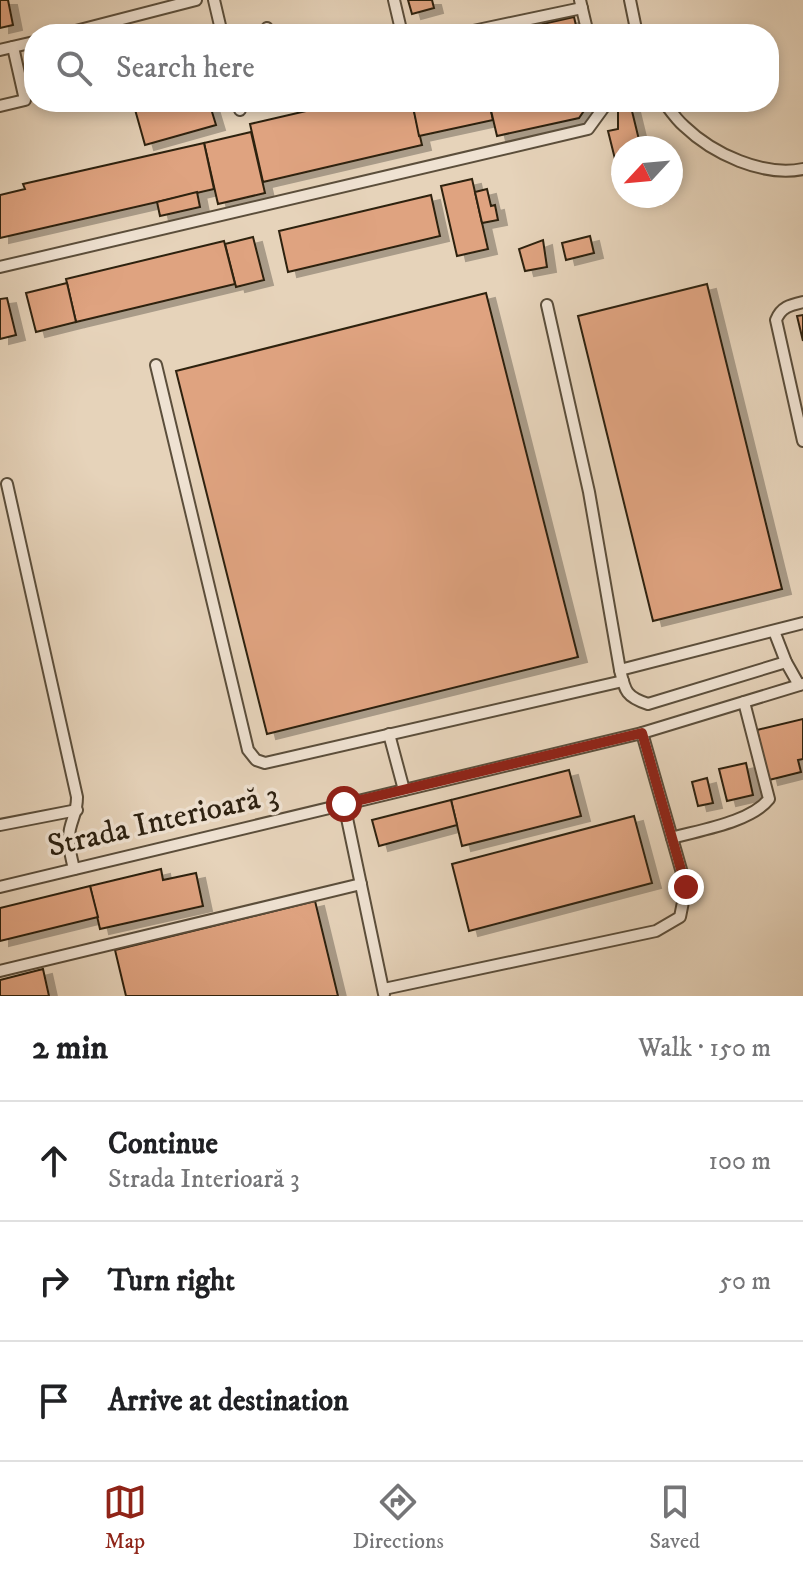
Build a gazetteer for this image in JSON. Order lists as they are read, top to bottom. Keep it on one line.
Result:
{"streets":{"lane":["Strada Interioară 3"]},"north":"bottom left","page":{"search":"Search here","heading":["2 min","Walk · 150 m"],"list":[["Continue","Strada Interioară 3","100 m"],["Turn right","50 m"],"Arrive at destination"],"nav":["Map","Directions","Saved"]}}
